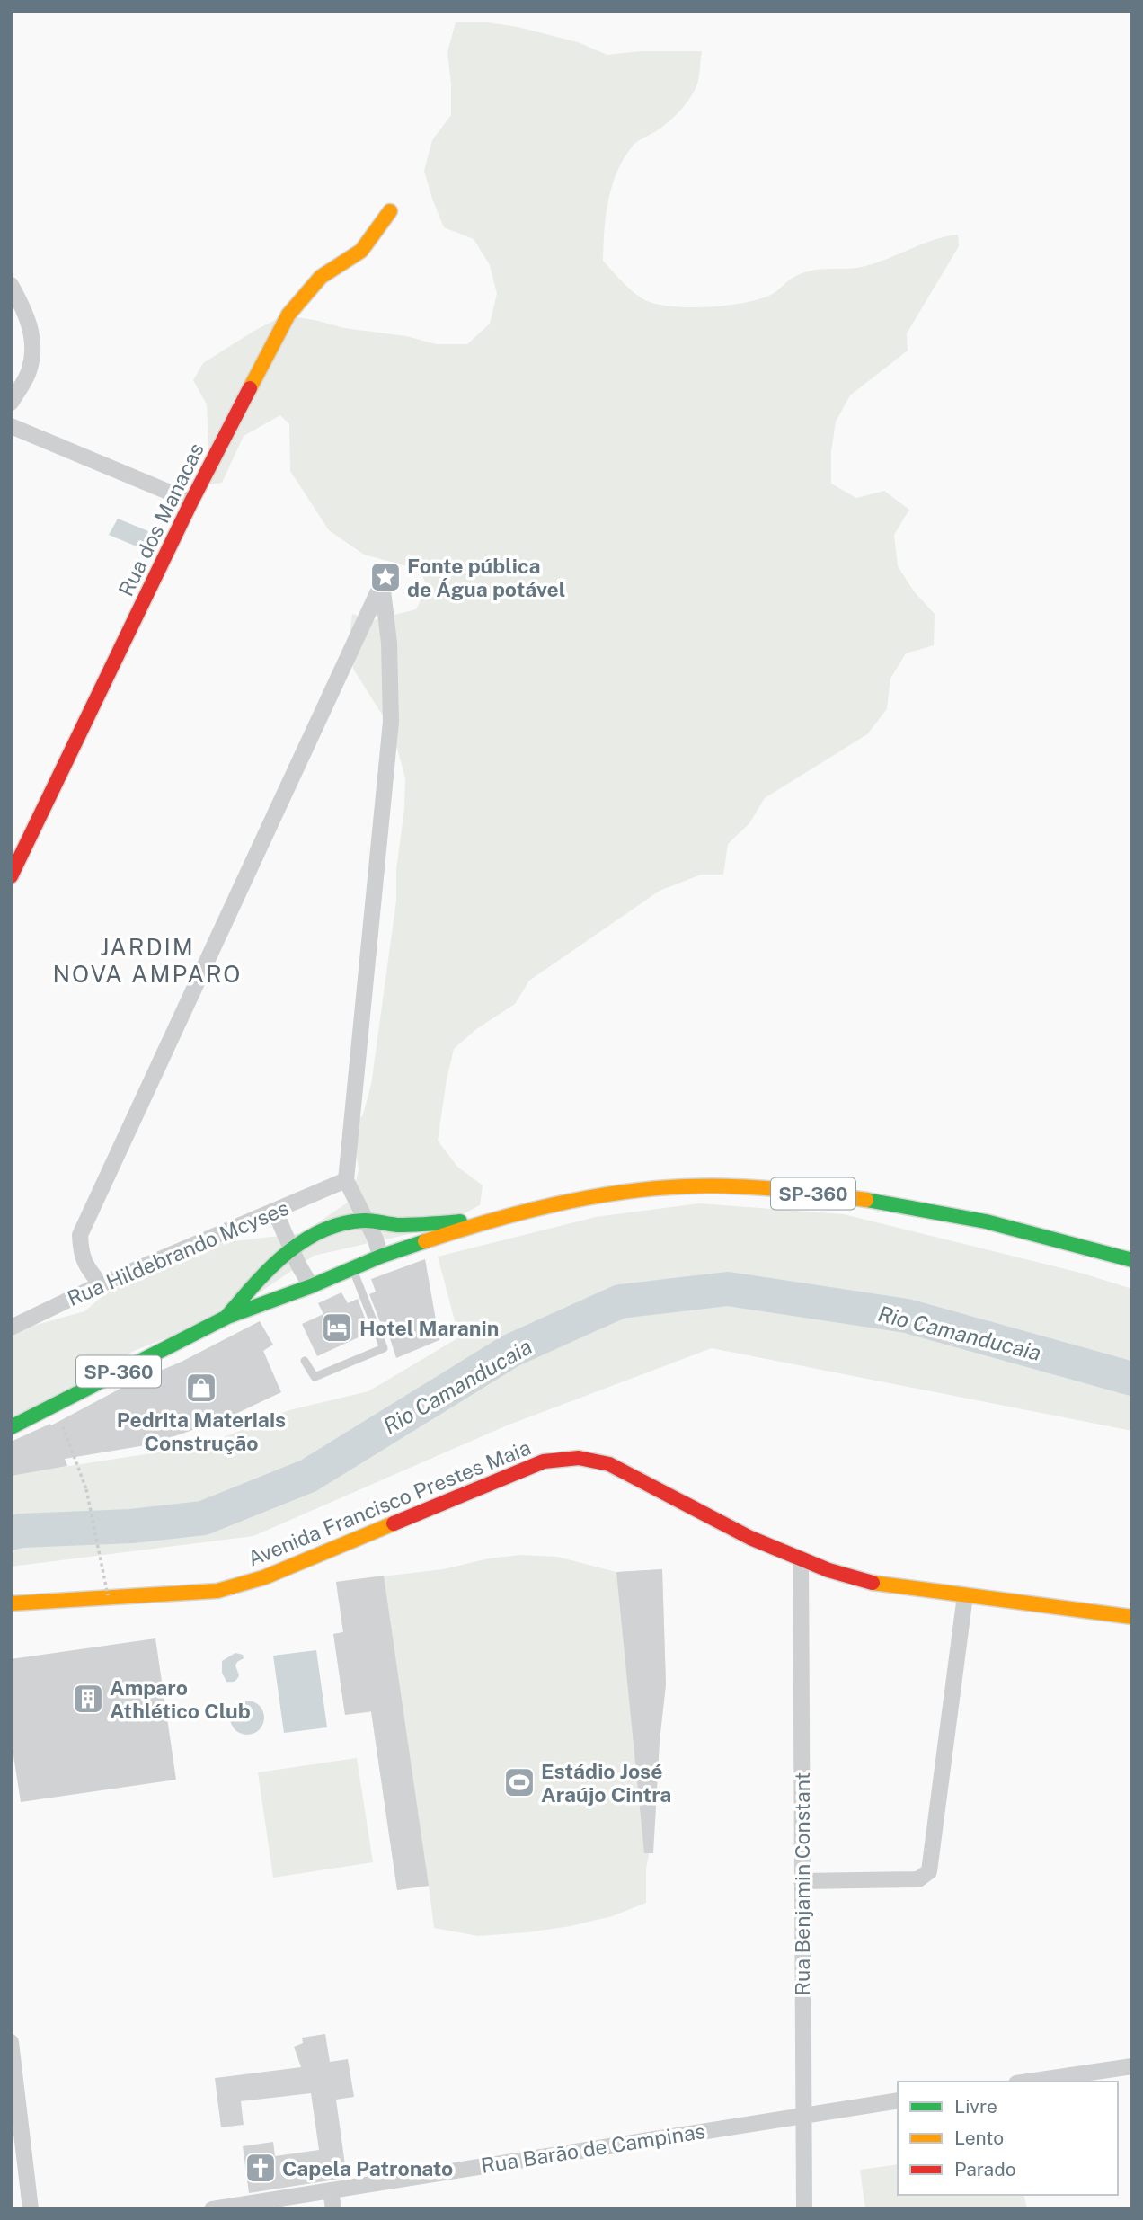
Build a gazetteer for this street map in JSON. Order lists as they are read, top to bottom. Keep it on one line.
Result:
{"streets":{"street":["Rua dos Manacas","SP-360","Rua Hildebrando Mcyses","Avenida Francisco Prestes Maia","Rua Benjamin Constant","Rua Barão de Campinas"]},"crossings":[["Avenida Francisco Prestes Maia","Rua Benjamin Constant"],["Rua Benjamin Constant","Rua Barão de Campinas"]],"districts":["JARDIM NOVA AMPARO"],"water":["Rio Camanducaia"],"places":{"place":["Fonte pública de Água potável"],"hotel":["Hotel Maranin"],"shop":["Pedrita Materiais Construção"],"building":["Amparo Athlético Club"],"sports":["Estádio José Araújo Cintra"],"church":["Capela Patronato"]},"legend":["Livre","Lento","Parado"]}
